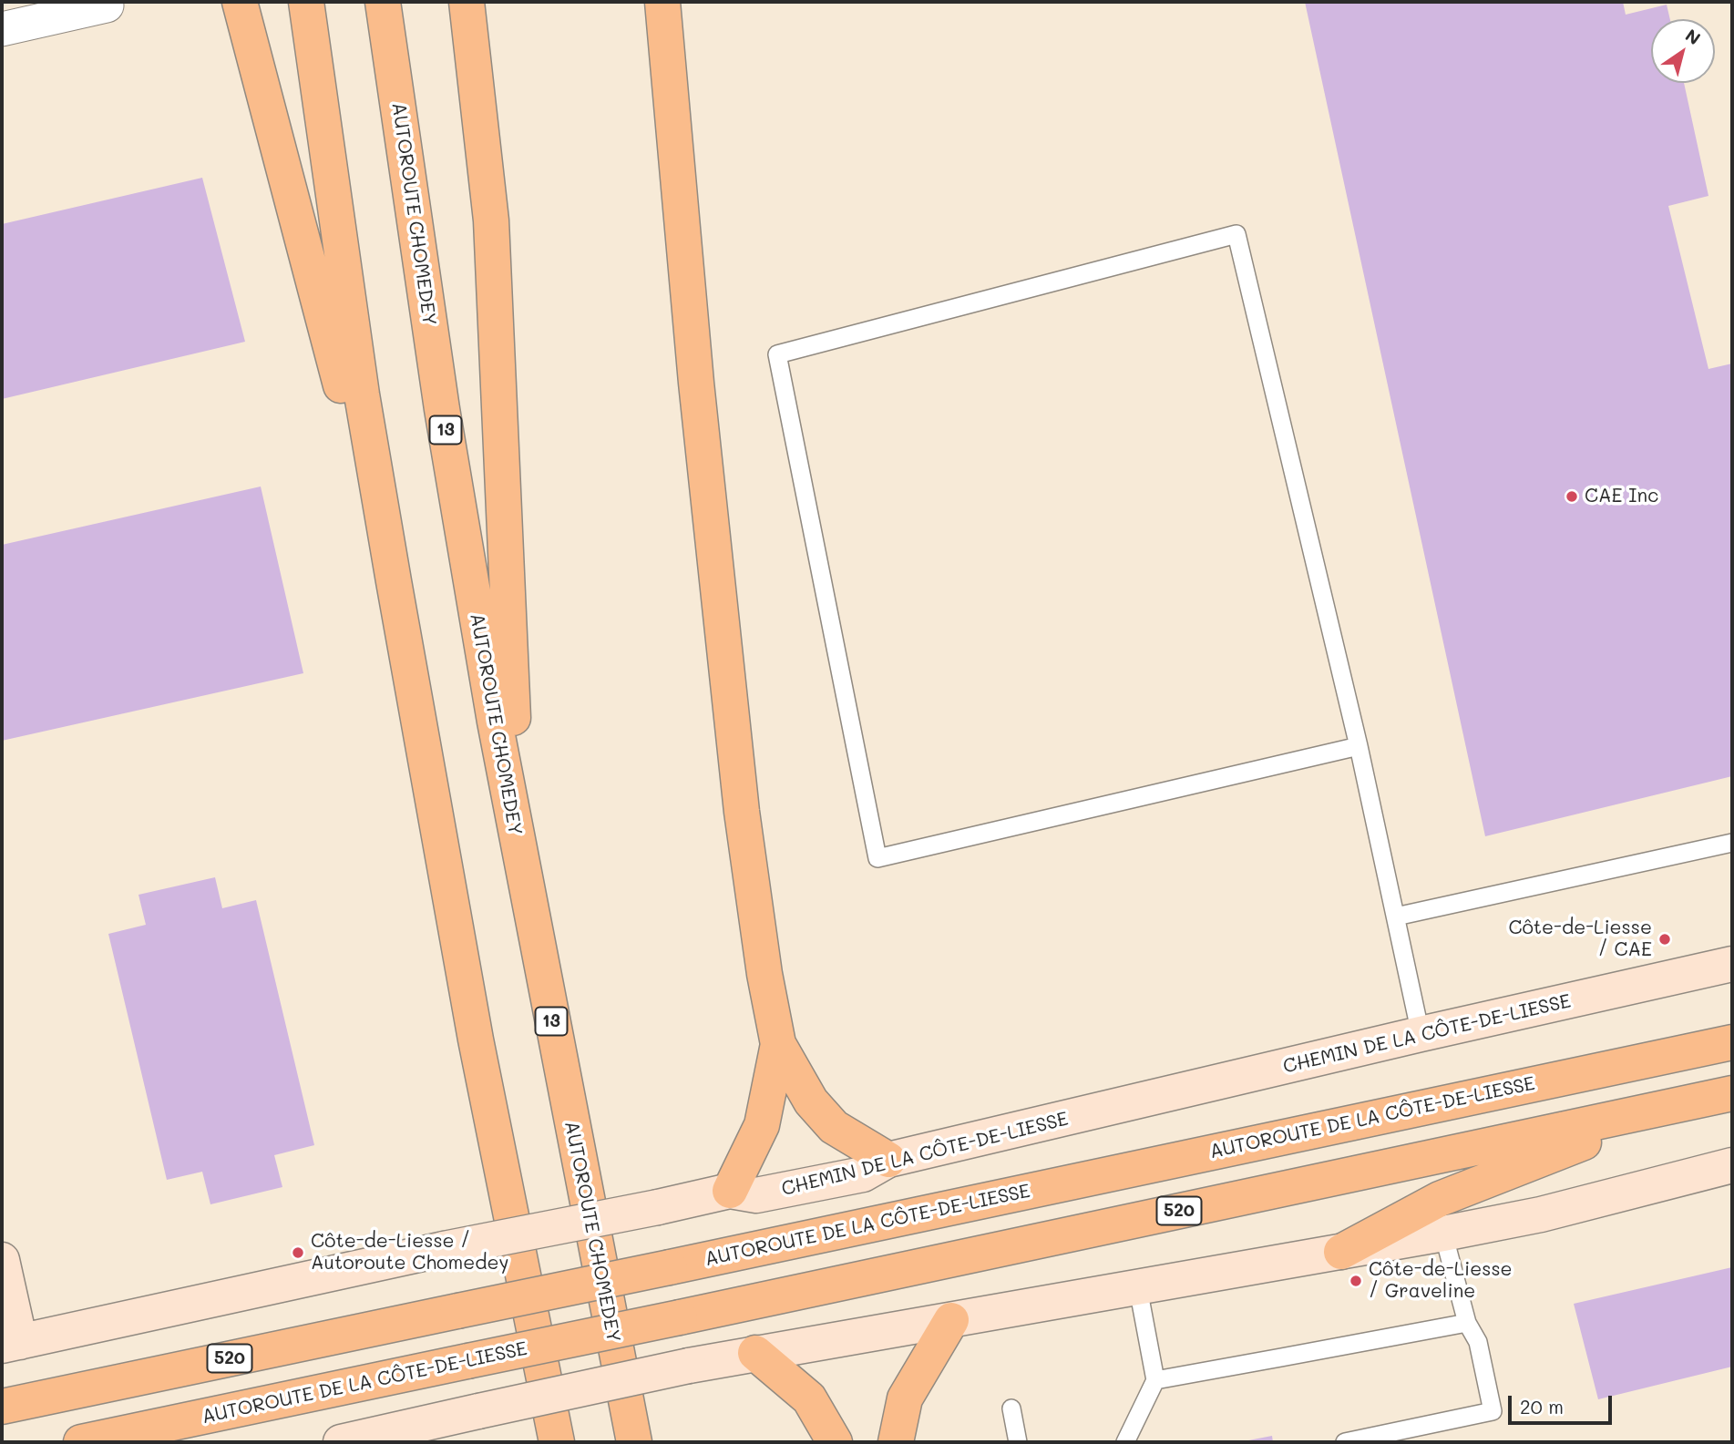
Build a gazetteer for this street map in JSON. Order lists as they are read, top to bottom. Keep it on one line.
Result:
{"streets":{"highway":["AUTOROUTE CHOMEDEY","13","AUTOROUTE DE LA CÔTE-DE-LIESSE","520"],"main road":["CHEMIN DE LA CÔTE-DE-LIESSE"]},"places":["CAE Inc","Côte-de-Liesse / CAE","Côte-de-Liesse / Autoroute Chomedey","Côte-de-Liesse / Graveline"],"scale_bar":"20 m","north":"top right"}
